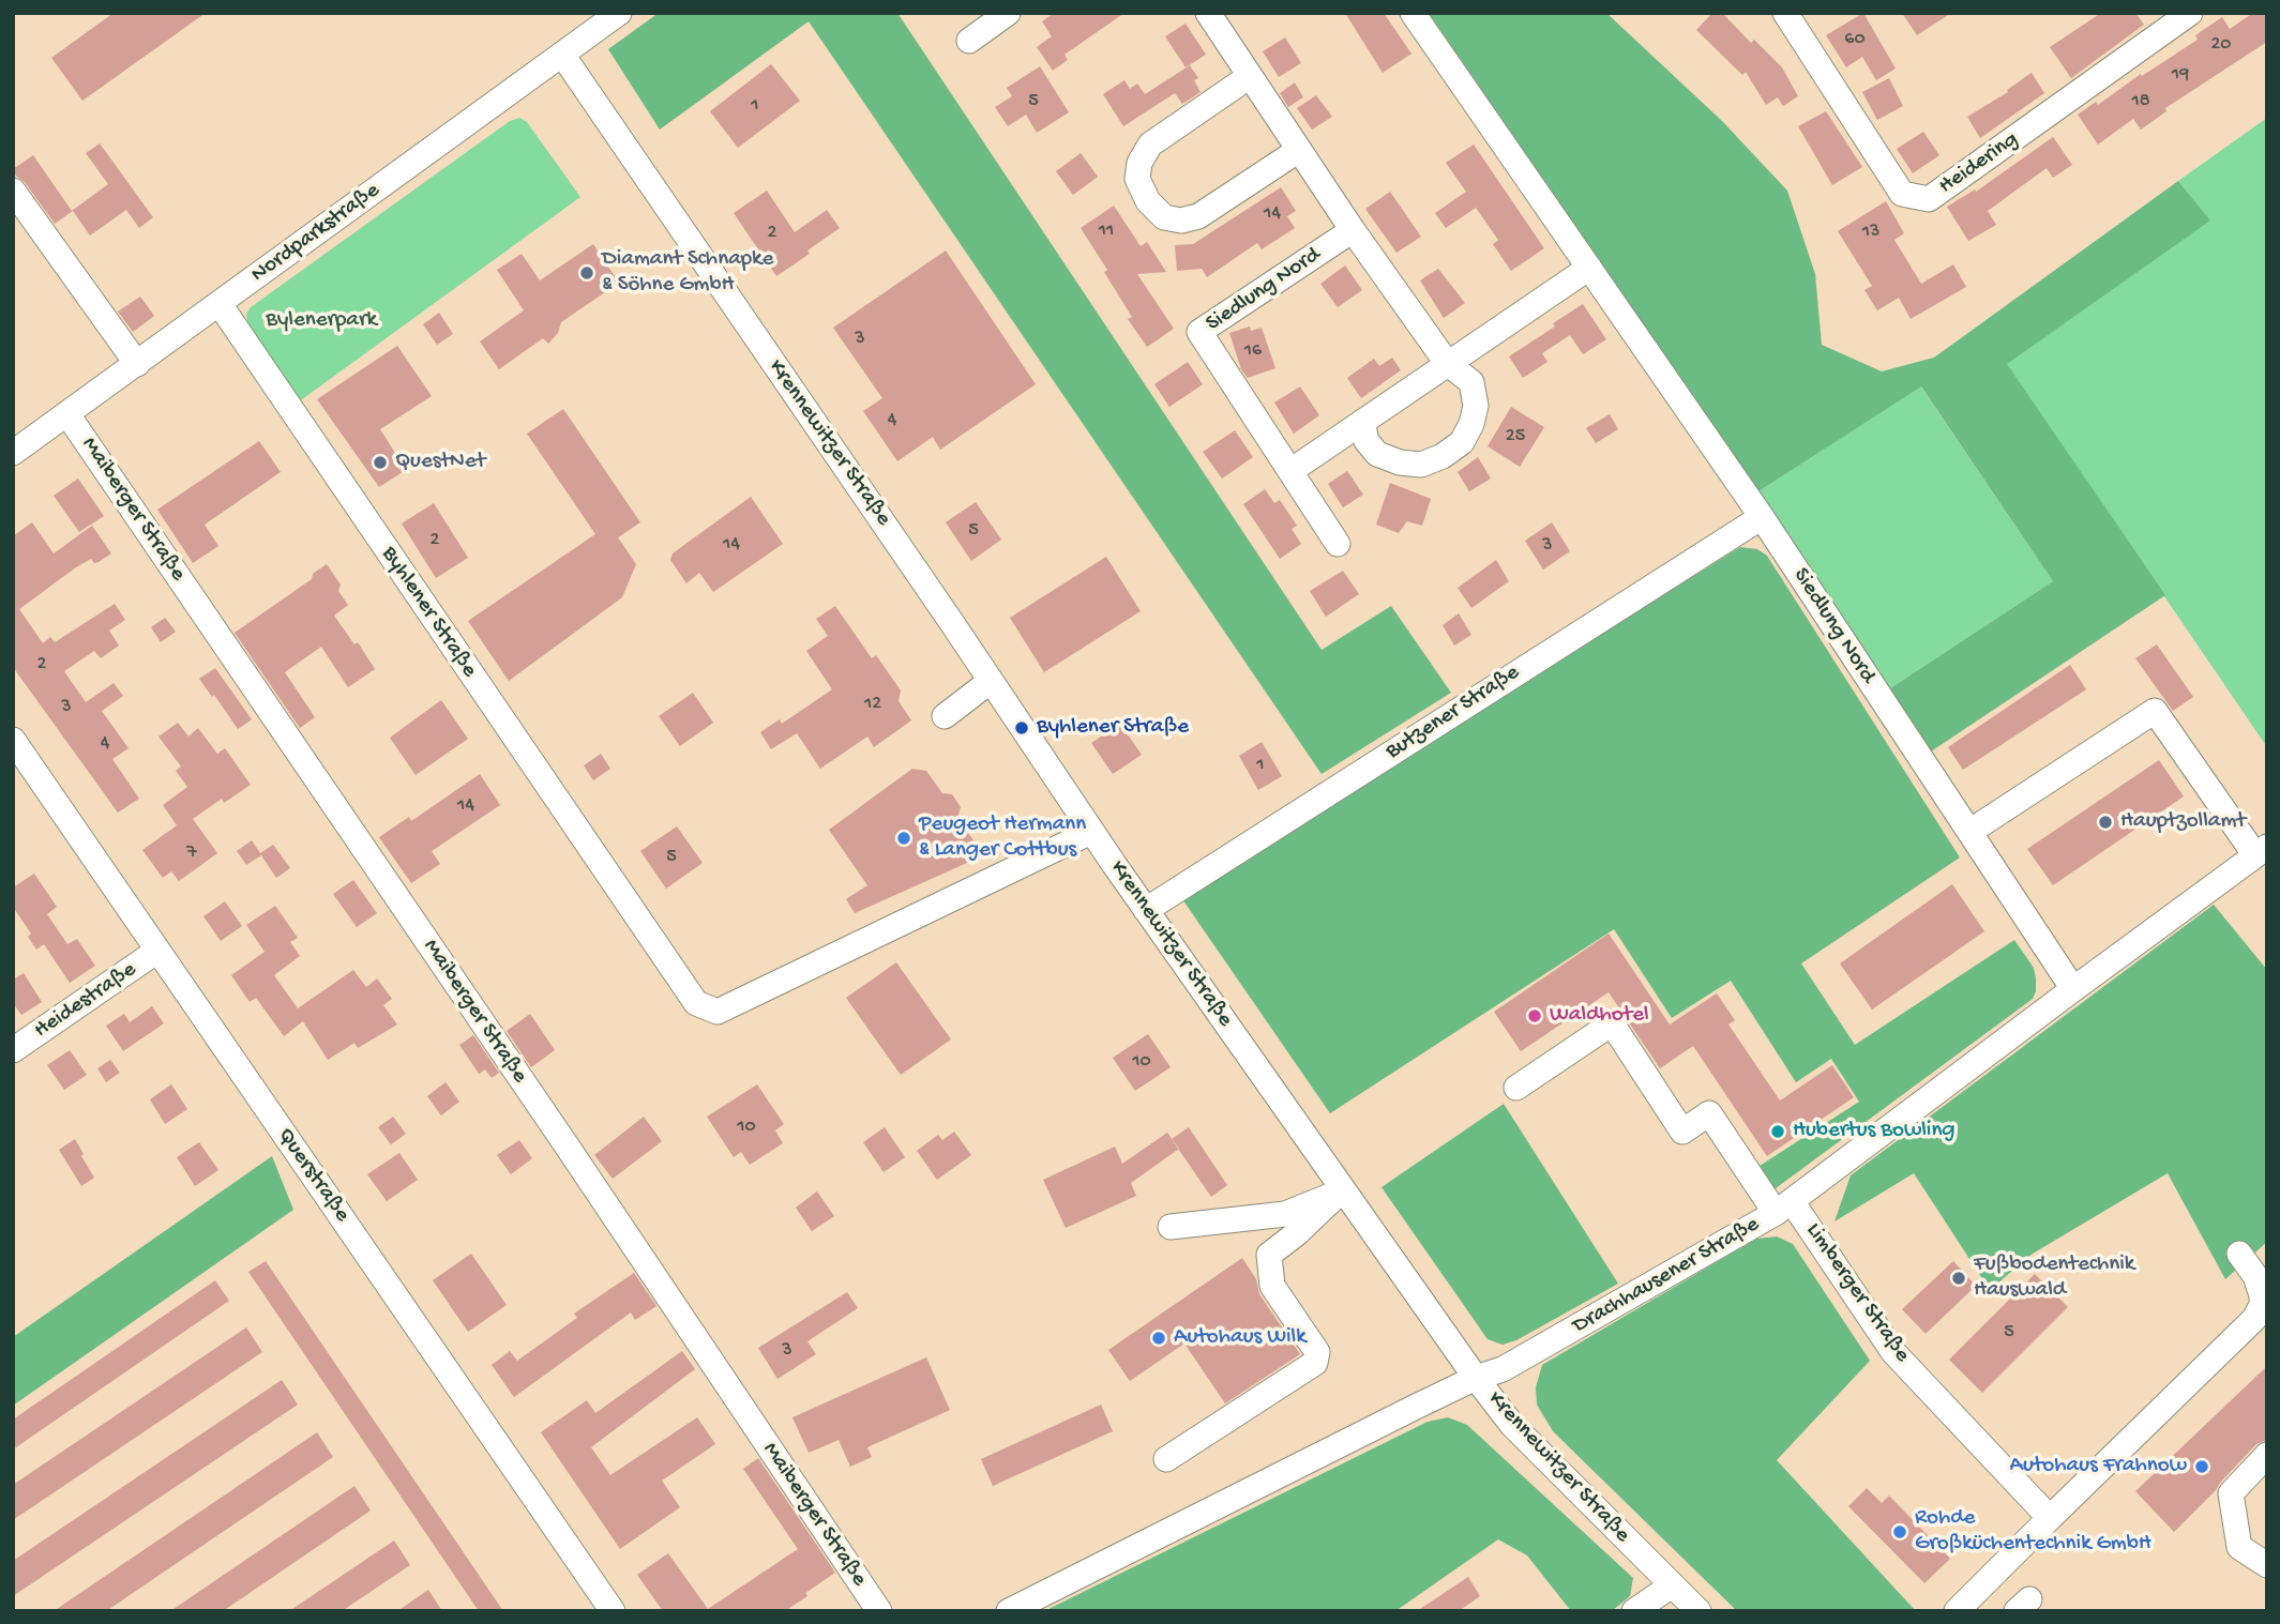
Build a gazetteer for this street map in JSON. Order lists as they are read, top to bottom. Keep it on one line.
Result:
{"streets":{"street":["Heidering","Nordparkstraße","Siedlung Nord","Krennewitzer Straße","Maiberger Straße","Byhlener Straße","Butzener Straße","Heidestraße","Querstraße","Drachhausener Straße","Limberger Straße"]},"crossings":[["Nordparkstraße","Krennewitzer Straße"],["Nordparkstraße","Maiberger Straße"],["Nordparkstraße","Byhlener Straße"],["Siedlung Nord","Butzener Straße"],["Siedlung Nord","Drachhausener Straße"],["Krennewitzer Straße","Byhlener Straße"],["Krennewitzer Straße","Butzener Straße"],["Krennewitzer Straße","Drachhausener Straße"],["Heidestraße","Querstraße"],["Drachhausener Straße","Limberger Straße"]],"parks":["Bylenerpark"],"places":["Diamant Schnapke & Söhne GmbH","QuestNet","Byhlener Straße","Hauptzollamt","Peugeot Hermann & Langer Cottbus","Waldhotel","Hubertus Bowling","Fußbodentechnik Hauswald","Autohaus Wilk","Autohaus Frahnow","Rohde Großküchentechnik GmbH"],"house_numbers":["60","20","19","5","18","1","14","11","13","2","3","16","4","25","5","2","14","3","2","12","3","4","1","14","7","5","10","10","5","3"]}
